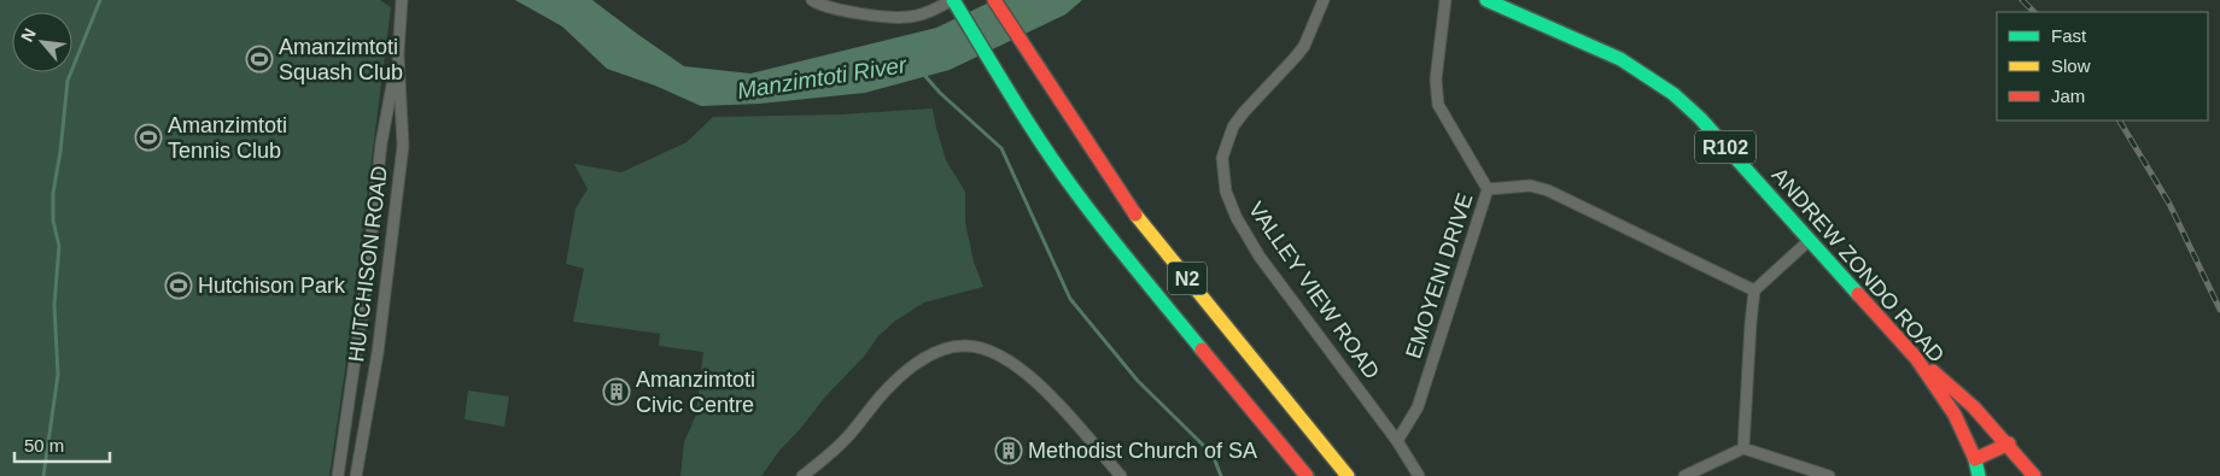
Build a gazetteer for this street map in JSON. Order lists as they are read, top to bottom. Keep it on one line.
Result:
{"streets":{"main road":["R102","ANDREW ZONDO ROAD","N2"],"street":["HUTCHISON ROAD","EMOYENI DRIVE","VALLEY VIEW ROAD"]},"crossings":[["EMOYENI DRIVE","VALLEY VIEW ROAD"]],"water":["Manzimtoti River"],"places":{"sports":["Amanzimtoti Squash Club","Amanzimtoti Tennis Club","Hutchison Park"],"building":["Amanzimtoti Civic Centre","Methodist Church of SA"]},"legend":["Fast","Slow","Jam"],"scale_bar":"50 m","north":"top left"}
